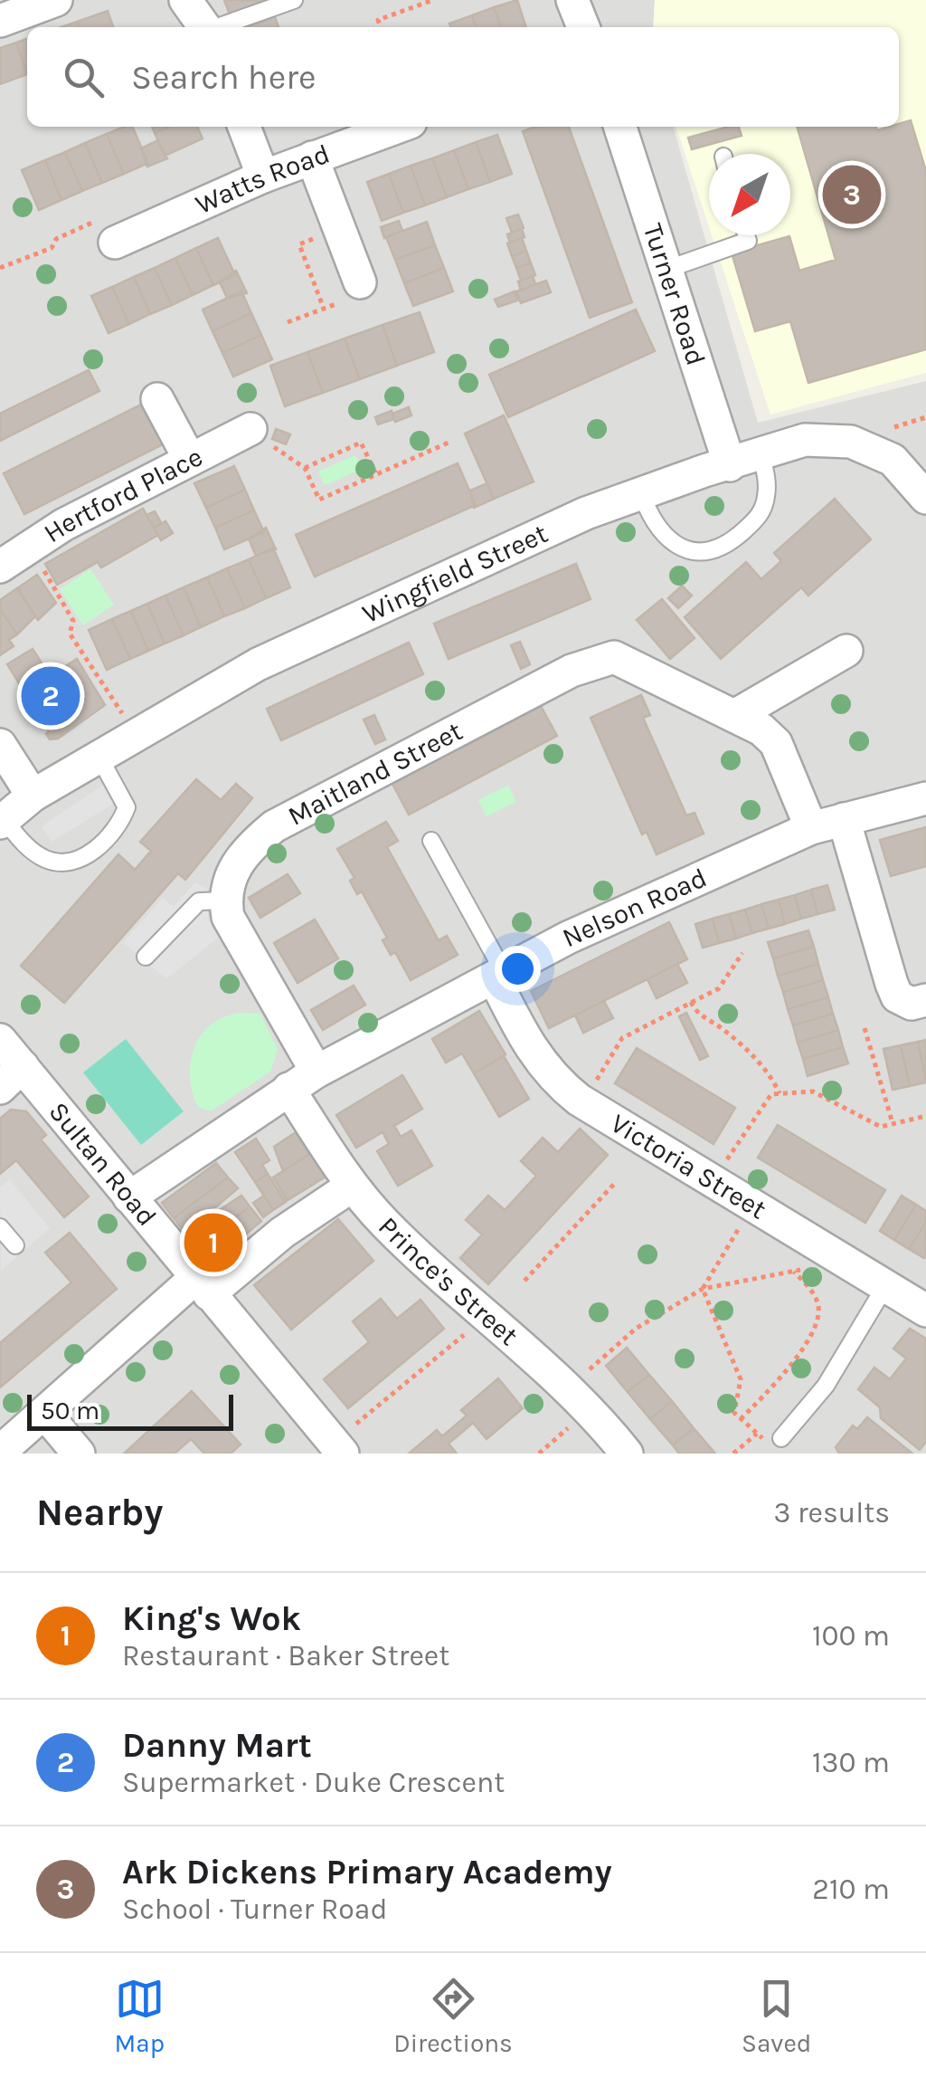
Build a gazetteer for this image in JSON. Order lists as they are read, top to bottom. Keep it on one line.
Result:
{"streets":{"street":["Watts Road","Turner Road","Hertford Place","Wingfield Street","Maitland Street","Nelson Road","Sultan Road","Victoria Street","Prince's Street"]},"crossings":[["Turner Road","Wingfield Street"],["Maitland Street","Nelson Road"],["Nelson Road","Sultan Road"],["Nelson Road","Victoria Street"],["Nelson Road","Prince's Street"]],"scale_bar":"50 m","north":"bottom left","page":{"search":"Search here","pins":["3","2","1"],"scale":"50 m","heading":["Nearby","3 results"],"list":[{"mark":"1","name":"King's Wok","note":"Restaurant · Baker Street","value":"100 m"},{"mark":"2","name":"Danny Mart","note":"Supermarket · Duke Crescent","value":"130 m"},{"mark":"3","name":"Ark Dickens Primary Academy","note":"School · Turner Road","value":"210 m"}],"nav":["Map","Directions","Saved"]}}
